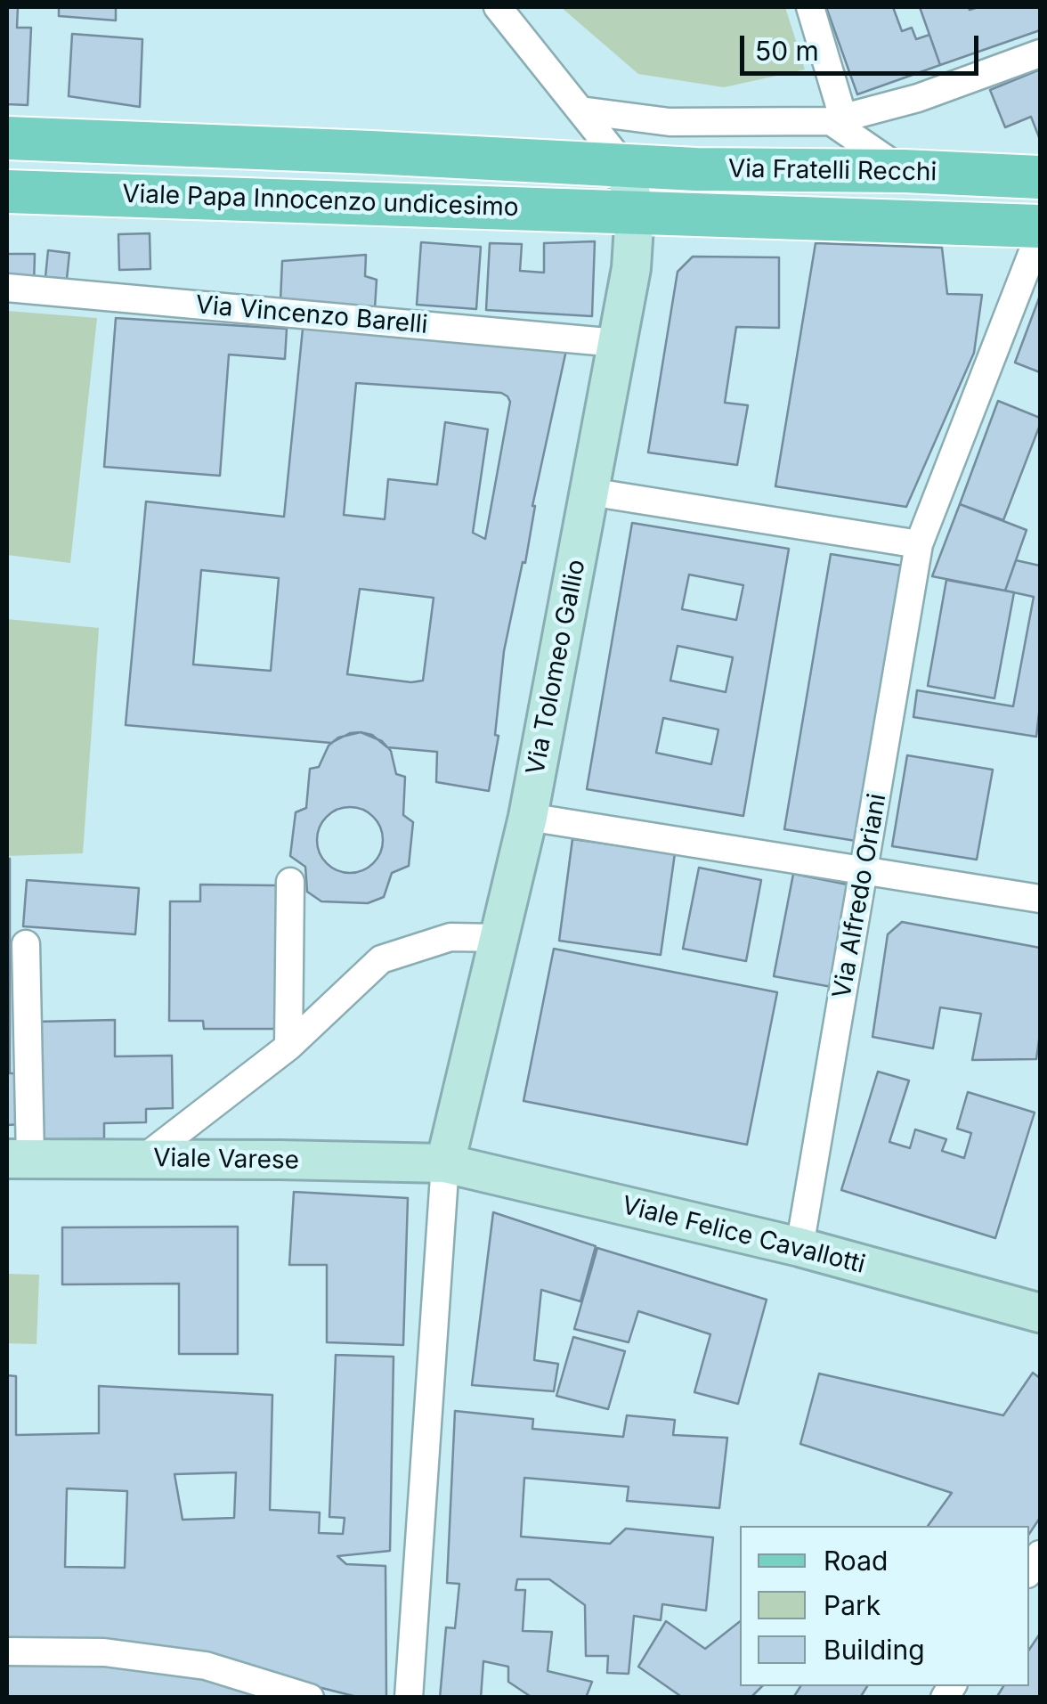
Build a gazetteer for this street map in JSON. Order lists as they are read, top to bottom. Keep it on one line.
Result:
{"streets":{"main road":["Via Fratelli Recchi","Viale Papa Innocenzo undicesimo"],"street":["Via Vincenzo Barelli","Via Tolomeo Gallio","Via Alfredo Oriani","Viale Varese","Viale Felice Cavallotti"]},"crossings":[["Via Fratelli Recchi","Viale Papa Innocenzo undicesimo"],["Via Fratelli Recchi","Via Tolomeo Gallio"],["Viale Papa Innocenzo undicesimo","Via Tolomeo Gallio"],["Via Vincenzo Barelli","Via Tolomeo Gallio"],["Via Tolomeo Gallio","Viale Varese"],["Via Tolomeo Gallio","Viale Felice Cavallotti"],["Via Alfredo Oriani","Viale Felice Cavallotti"],["Viale Varese","Viale Felice Cavallotti"]],"legend":["Road","Park","Building"],"scale_bar":"50 m"}
